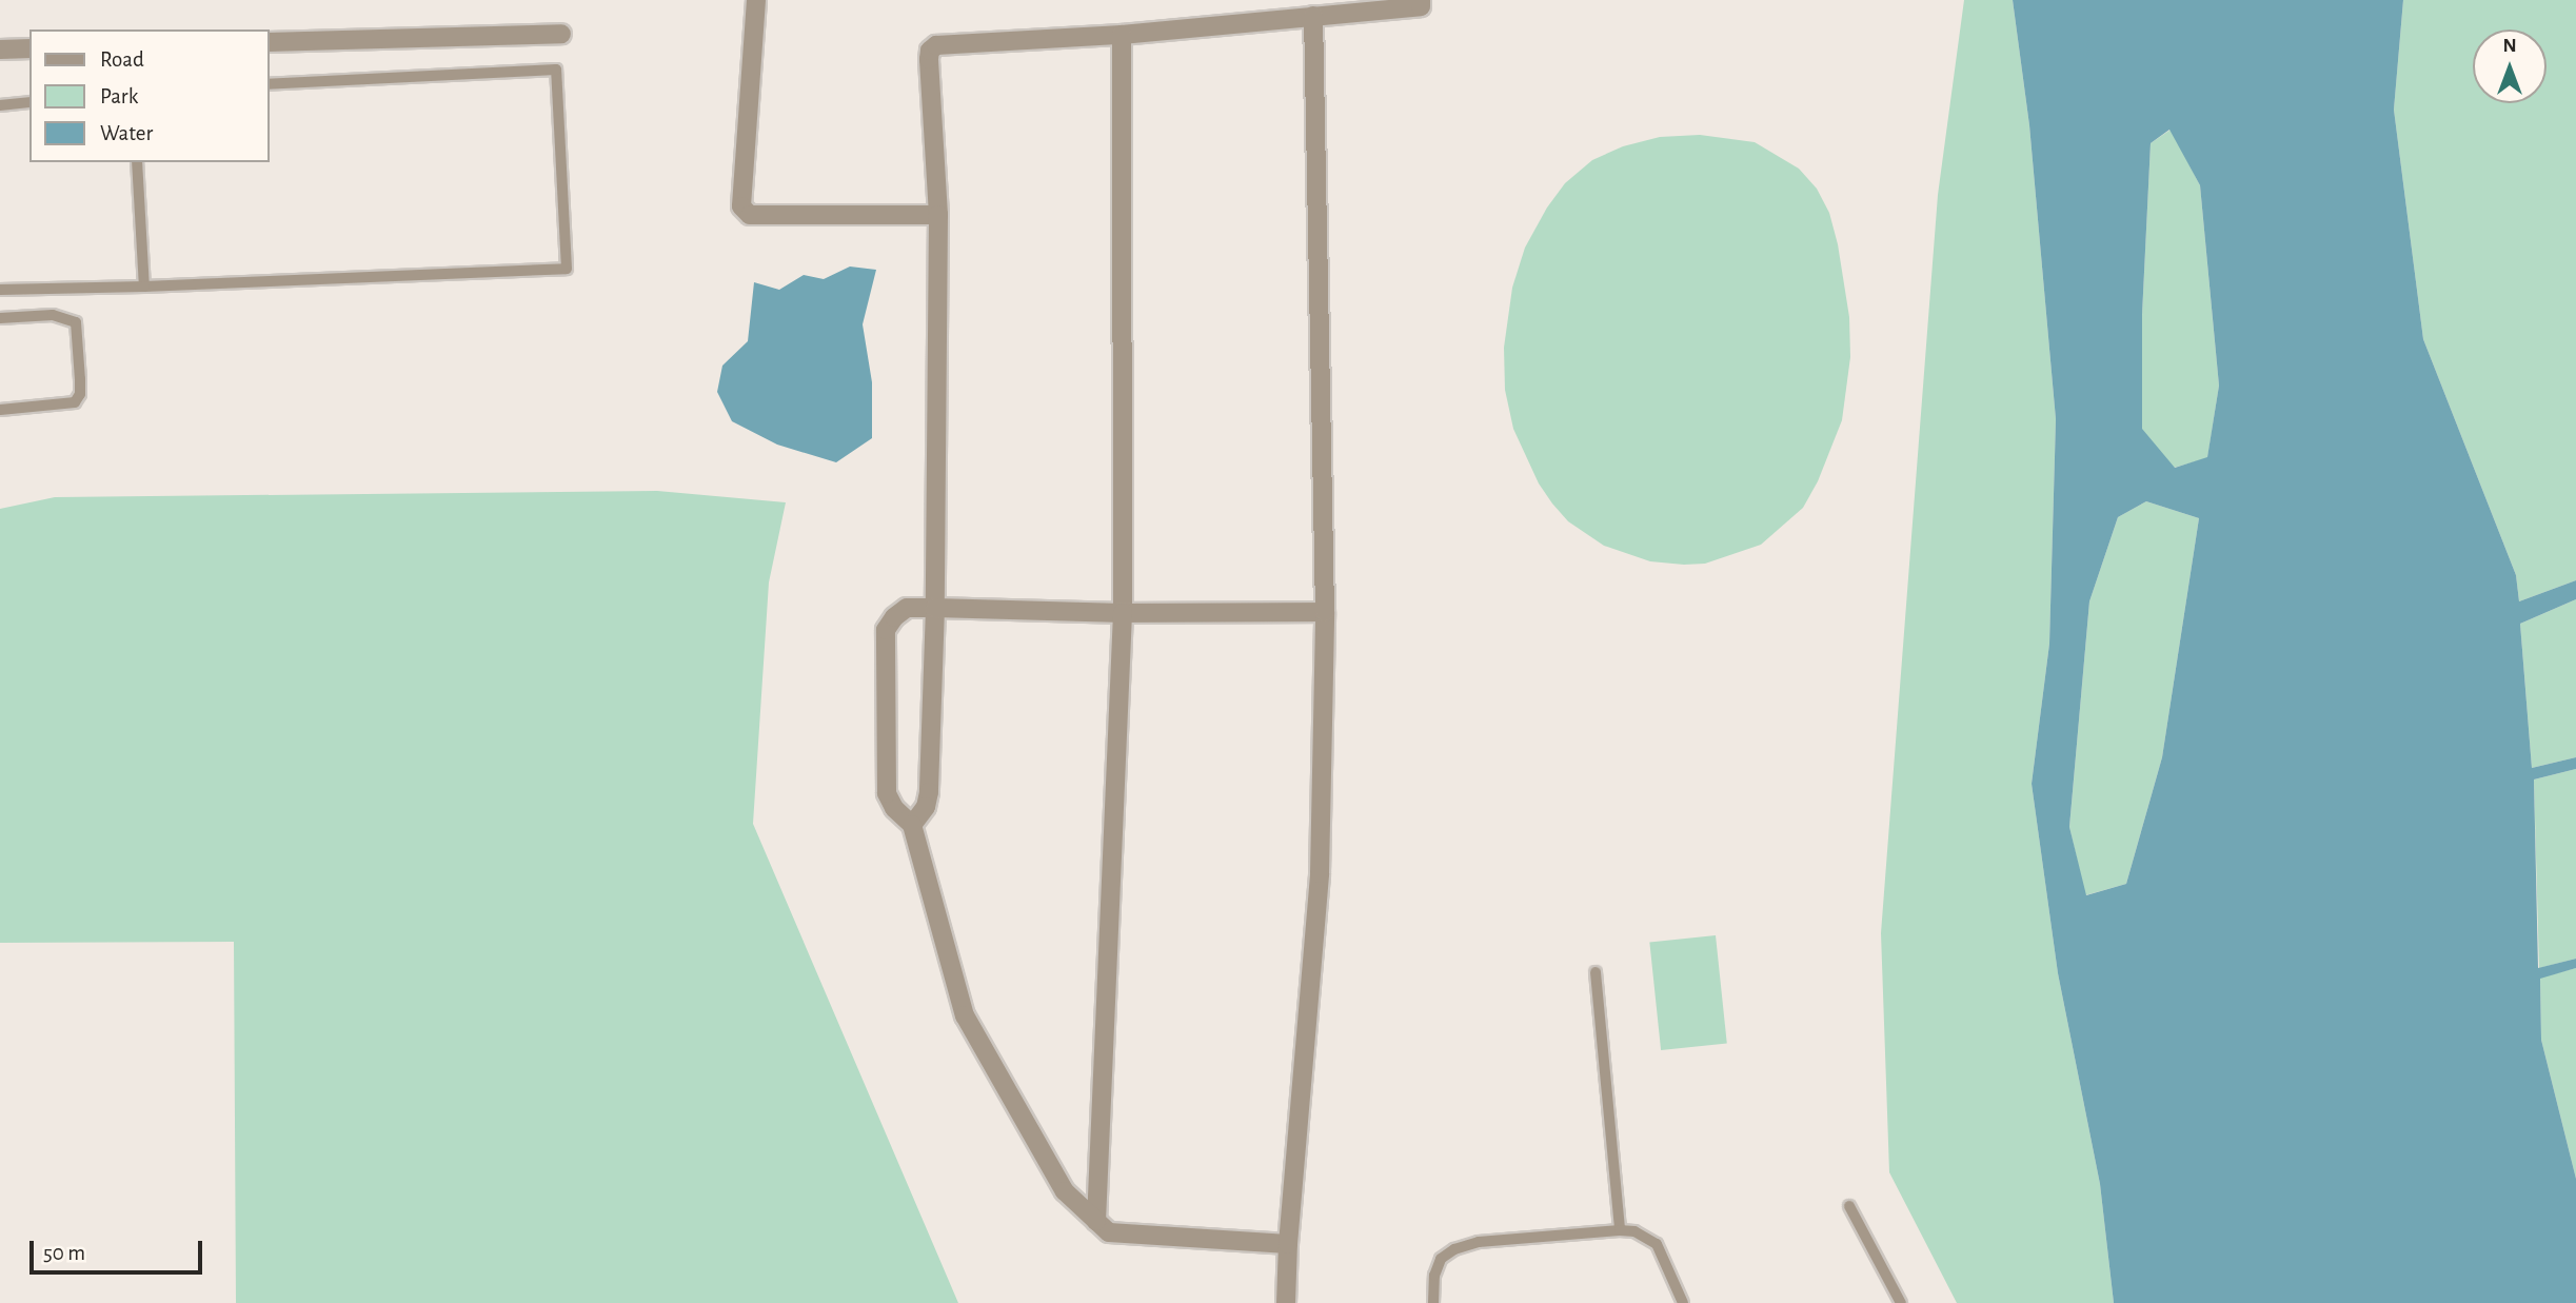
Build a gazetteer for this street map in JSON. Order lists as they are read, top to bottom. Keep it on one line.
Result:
{"legend":["Road","Park","Water"],"scale_bar":"50 m","north":"top"}
